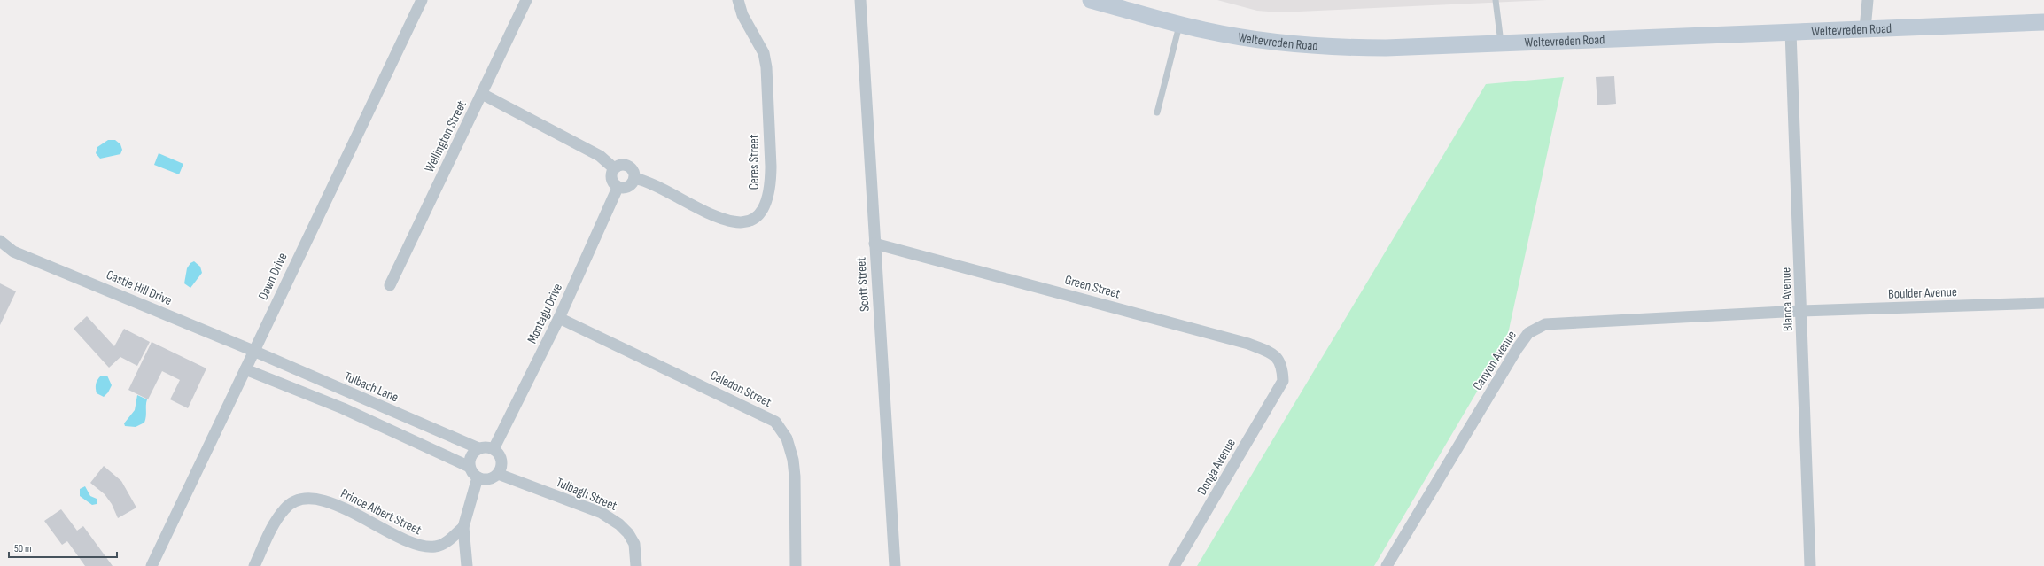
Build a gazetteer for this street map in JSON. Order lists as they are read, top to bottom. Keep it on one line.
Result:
{"streets":{"main road":["Weltevreden Road"],"street":["Wellington Street","Ceres Street","Dawn Drive","Scott Street","Green Street","Castle Hill Drive","Boulder Avenue","Blanca Avenue","Montagu Drive","Canyon Avenue","Tulbach Lane","Caledon Street","Donga Avenue","Tulbagh Street","Prince Albert Street"]},"crossings":[["Weltevreden Road","Blanca Avenue"],["Ceres Street","Montagu Drive"],["Dawn Drive","Castle Hill Drive"],["Dawn Drive","Tulbach Lane"],["Scott Street","Green Street"],["Green Street","Donga Avenue"],["Castle Hill Drive","Tulbach Lane"],["Boulder Avenue","Blanca Avenue"],["Boulder Avenue","Canyon Avenue"],["Blanca Avenue","Canyon Avenue"],["Montagu Drive","Tulbach Lane"],["Montagu Drive","Caledon Street"],["Montagu Drive","Tulbagh Street"],["Tulbach Lane","Tulbagh Street"]],"scale_bar":"50 m"}
